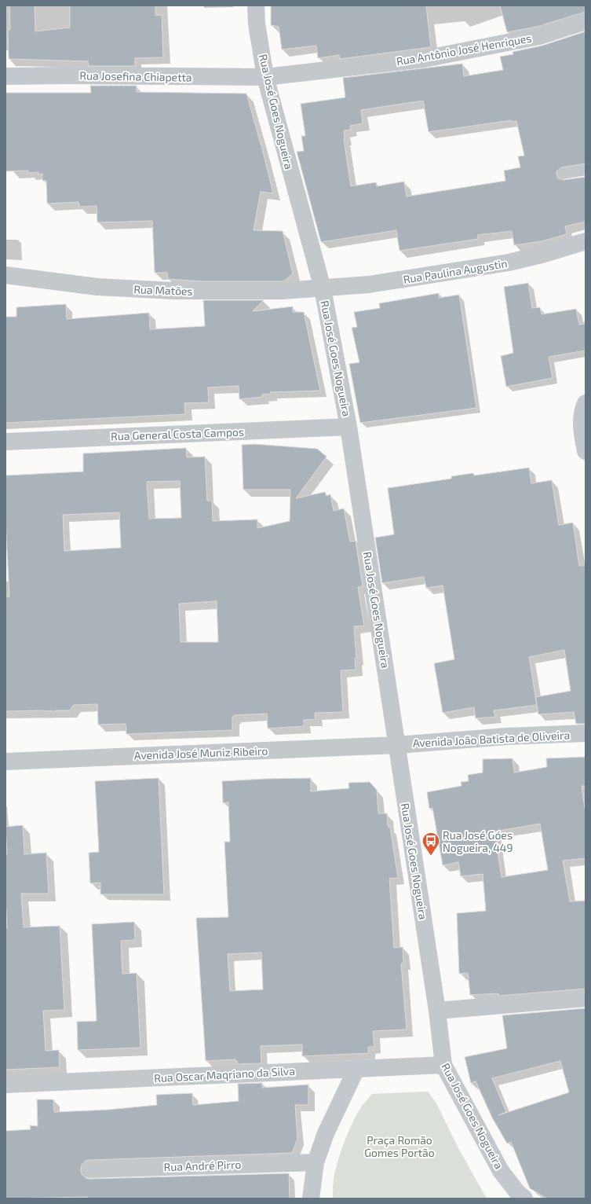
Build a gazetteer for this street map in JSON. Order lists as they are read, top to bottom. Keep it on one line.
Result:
{"streets":{"street":["Rua Antônio José Henriques","Rua Josefina Chiapetta","Rua José Goes Nogueira","Rua Paulina Augustin","Rua Matões","Rua General Costa Campos","Avenida João Batista de Oliveira","Avenida José Muniz Ribeiro","Rua Oscar Maqriano da Silva","Rua André Pirro"]},"crossings":[["Rua Antônio José Henriques","Rua Josefina Chiapetta"],["Rua Antônio José Henriques","Rua José Goes Nogueira"],["Rua Josefina Chiapetta","Rua José Goes Nogueira"],["Rua José Goes Nogueira","Rua Paulina Augustin"],["Rua José Goes Nogueira","Rua Matões"],["Rua José Goes Nogueira","Rua General Costa Campos"],["Rua José Goes Nogueira","Avenida João Batista de Oliveira"],["Rua José Goes Nogueira","Avenida José Muniz Ribeiro"],["Rua José Goes Nogueira","Rua Oscar Maqriano da Silva"],["Rua Paulina Augustin","Rua Matões"],["Avenida João Batista de Oliveira","Avenida José Muniz Ribeiro"]],"parks":["Praça Romão Gomes Portão"],"places":{"bus stop":["Rua José Góes Nogueira, 449"]}}
